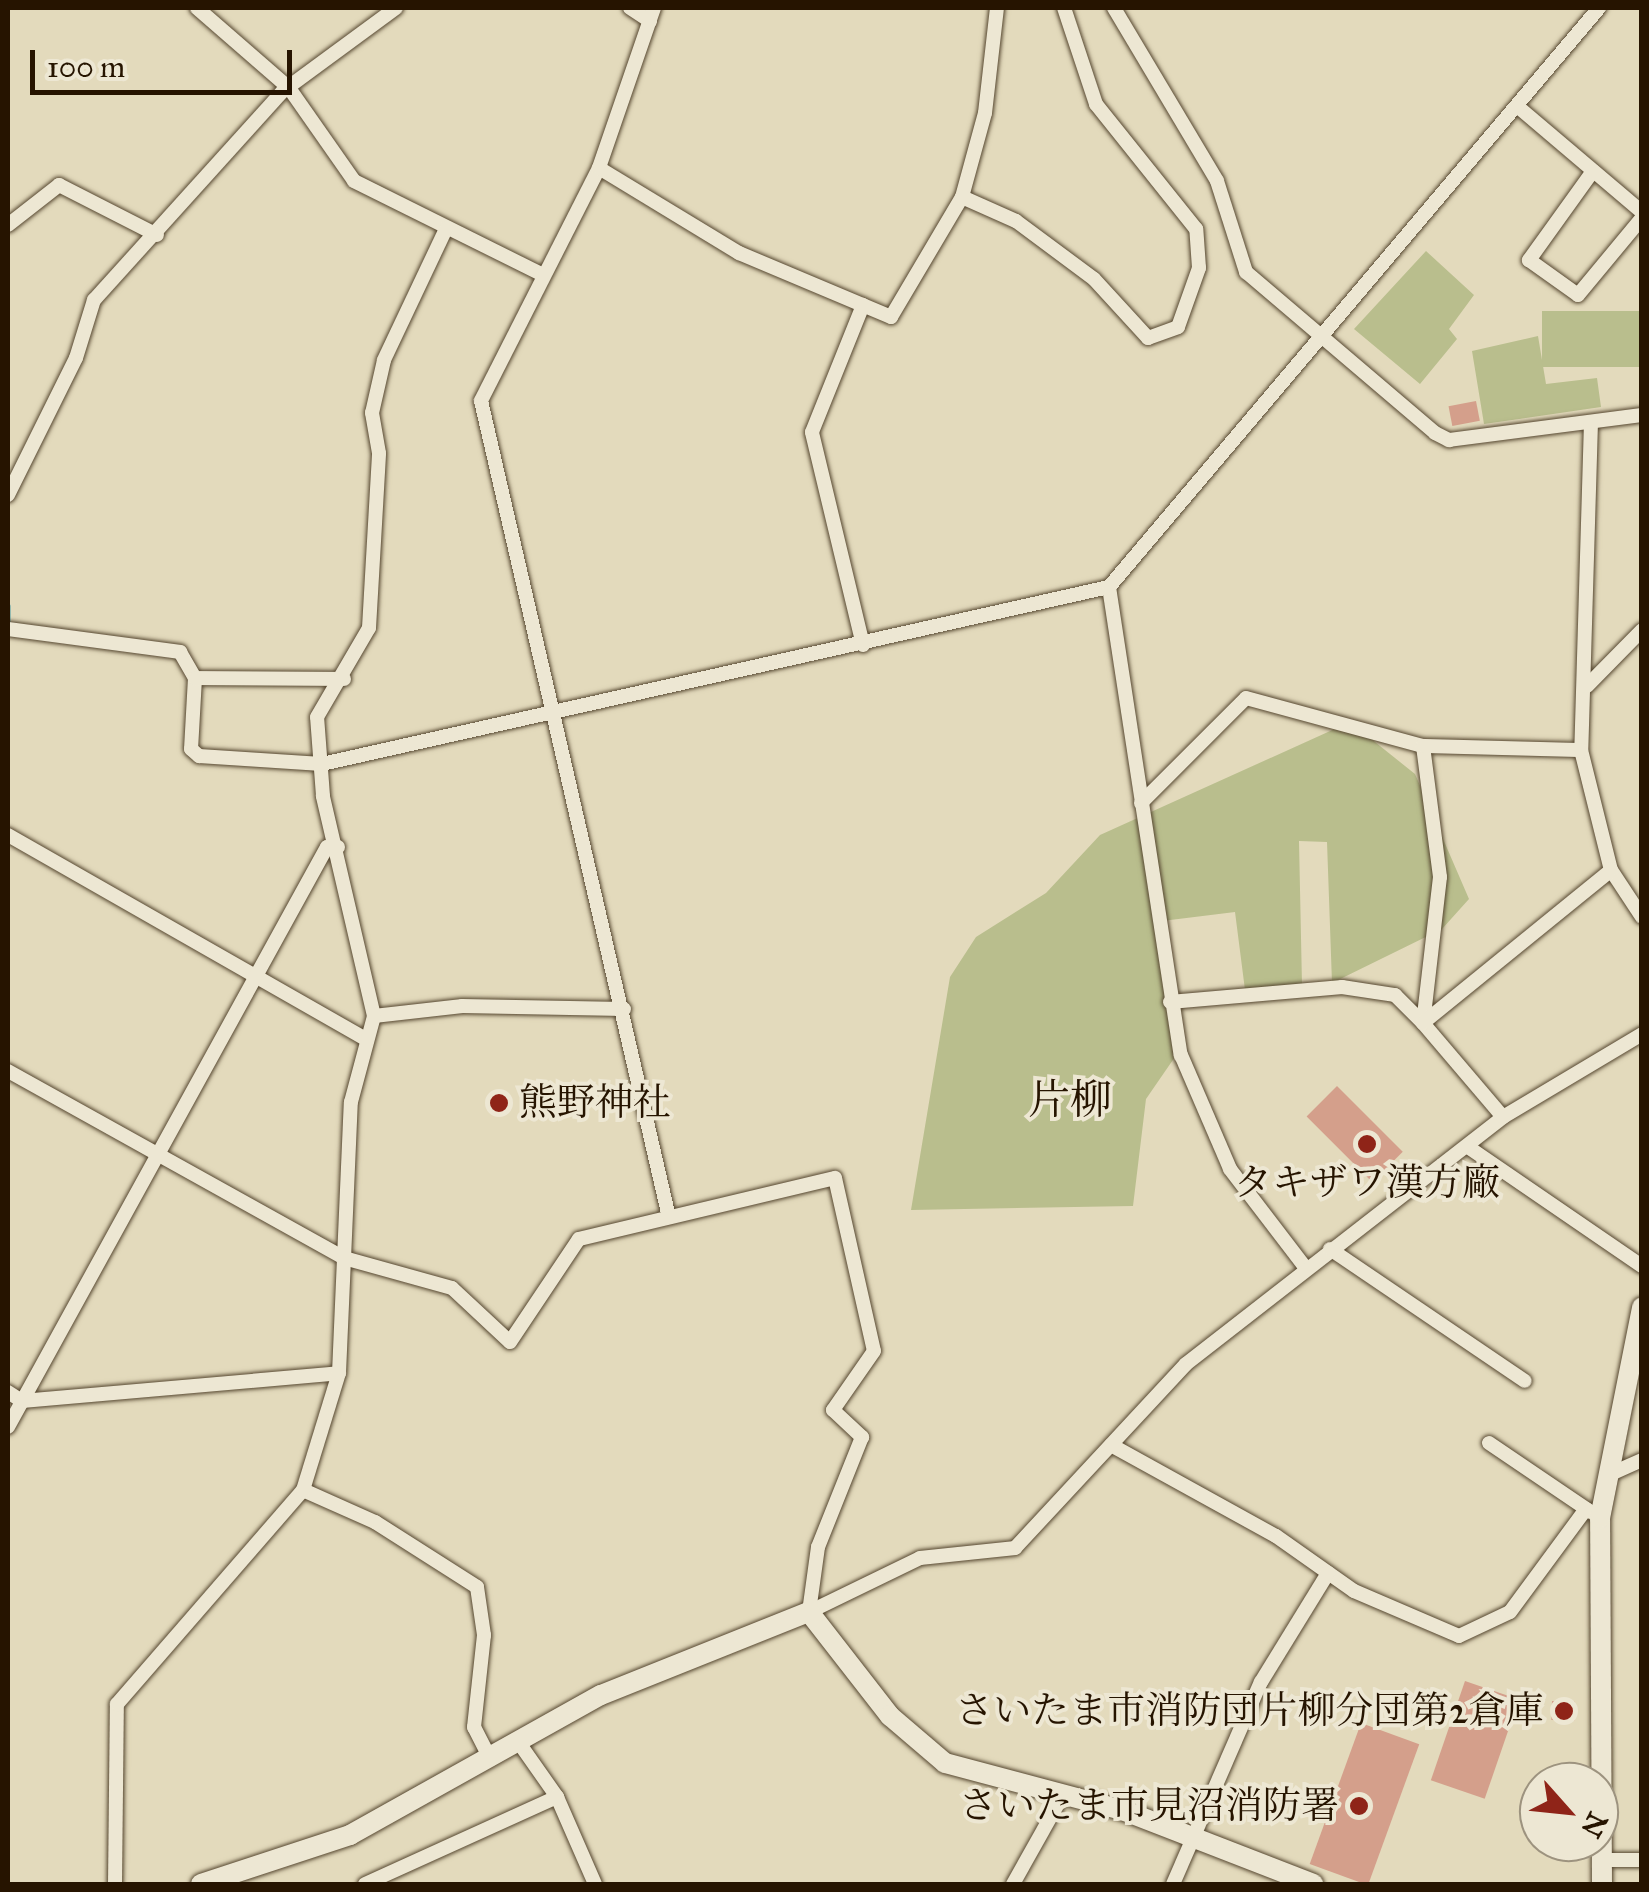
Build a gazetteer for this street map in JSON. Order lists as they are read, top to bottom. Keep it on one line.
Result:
{"districts":["片柳"],"places":["熊野神社","タキザワ漢方廠","さいたま市消防団片柳分団第2倉庫","さいたま市見沼消防署"],"scale_bar":"100 m","north":"bottom right"}
